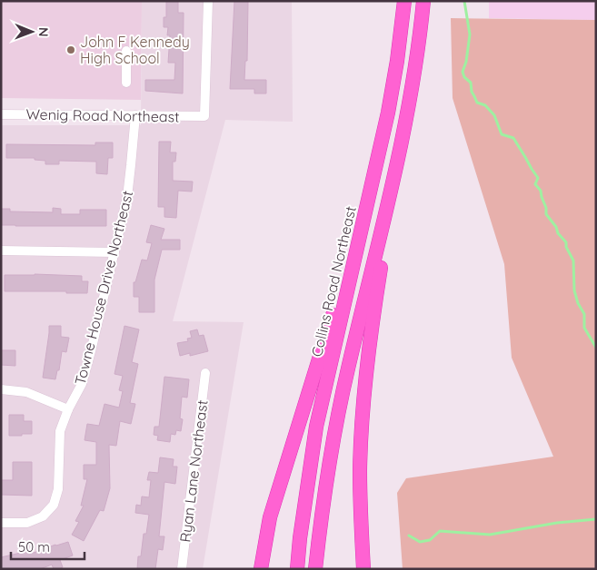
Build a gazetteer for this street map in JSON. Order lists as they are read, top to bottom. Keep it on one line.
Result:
{"streets":{"highway":["Collins Road Northeast"],"street":["Wenig Road Northeast","Towne House Drive Northeast","Ryan Lane Northeast"]},"crossings":[["Wenig Road Northeast","Towne House Drive Northeast"]],"places":["John F Kennedy High School"],"scale_bar":"50 m","north":"right"}
